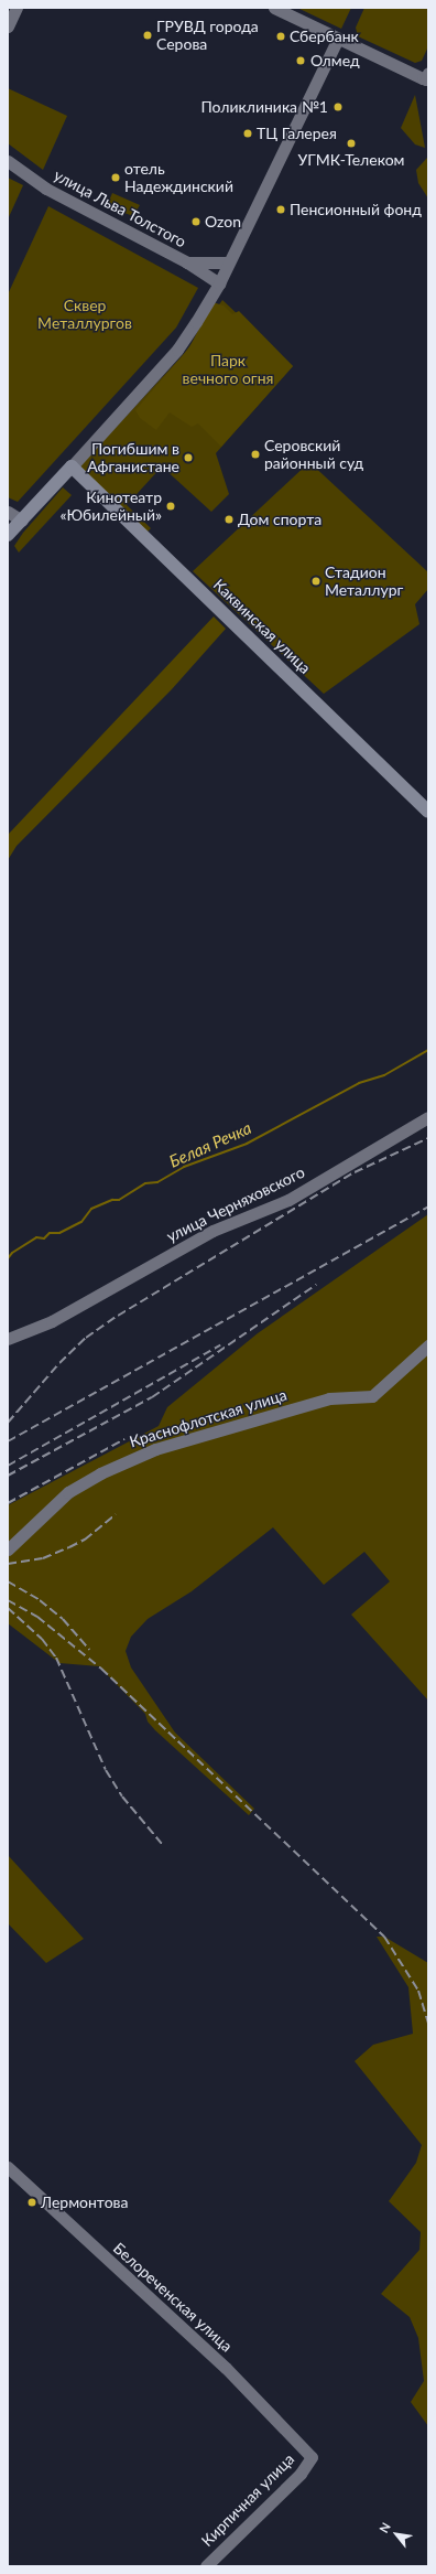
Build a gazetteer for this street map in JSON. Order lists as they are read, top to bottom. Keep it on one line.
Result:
{"streets":{"main road":["Каквинская улица"],"street":["улица Льва Толстого","улица Черняховского","Краснофлотская улица","Белореченская улица","Кирпичная улица"]},"crossings":[["Белореченская улица","Кирпичная улица"]],"water":["Белая Речка"],"parks":["Сквер Металлургов","Парк вечного огня"],"places":["ГРУВД города Серова","Сбербанк","Олмед","Поликлиника №1","ТЦ Галерея","УГМК-Телеком","отель Надеждинский","Пенсионный фонд","Ozon","Серовский районный суд","Погибшим в Афганистане","Кинотеатр «Юбилейный»","Дом спорта","Стадион Металлург","Лермонтова"],"north":"top left"}
